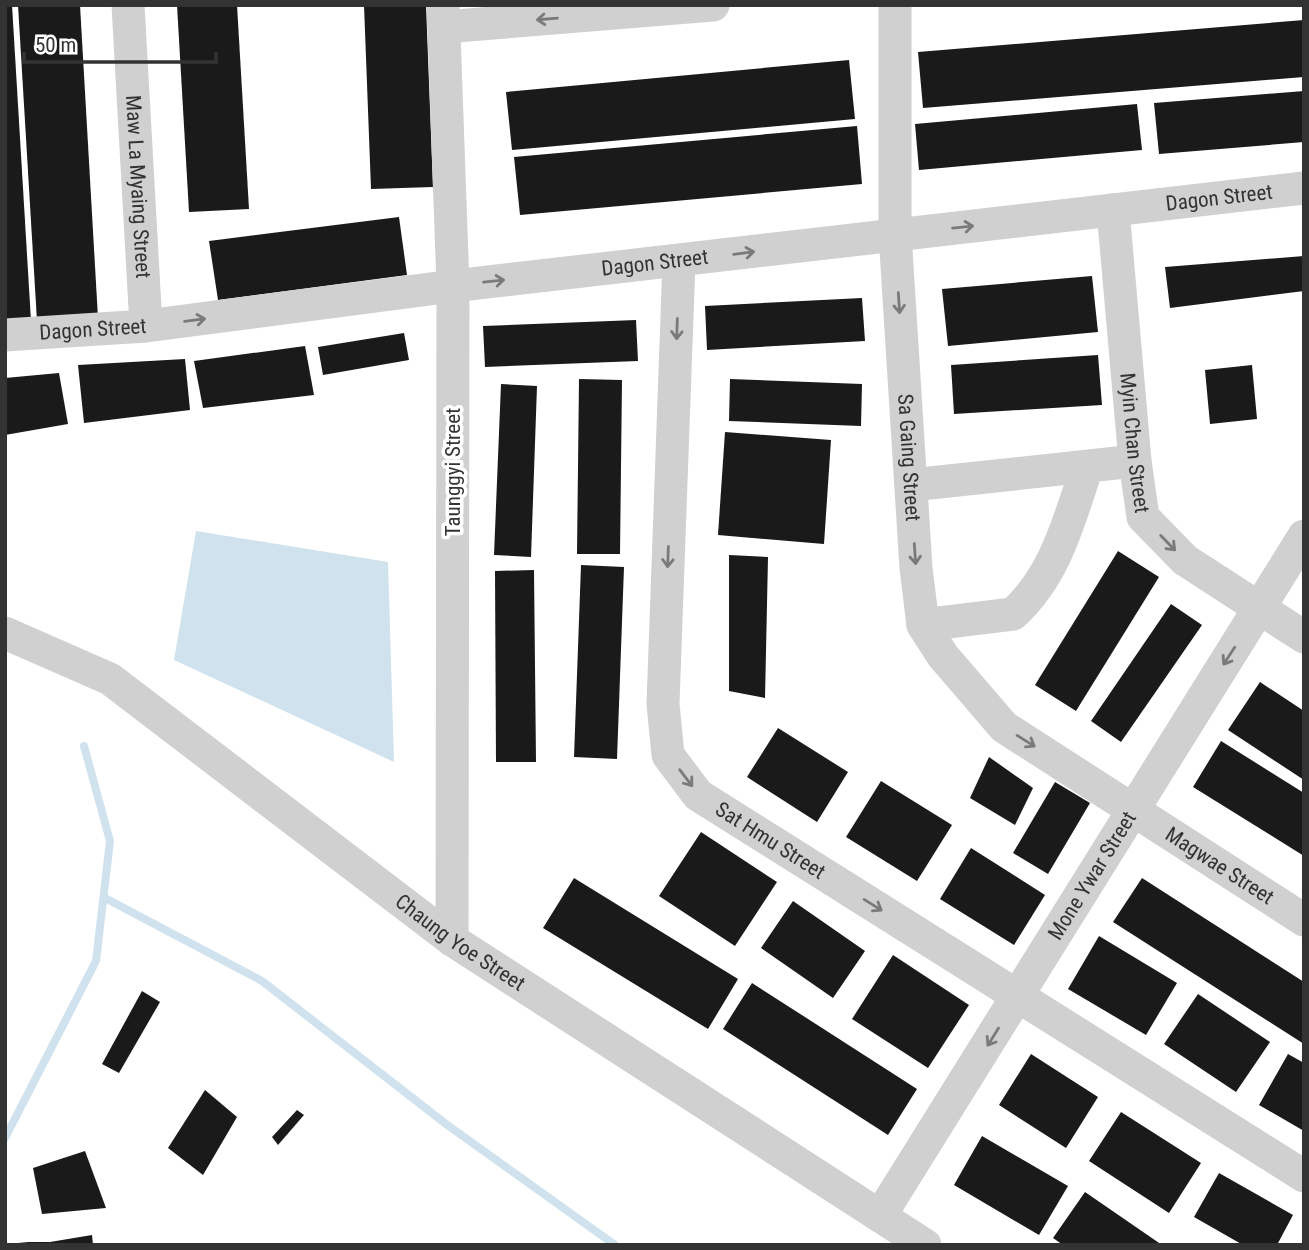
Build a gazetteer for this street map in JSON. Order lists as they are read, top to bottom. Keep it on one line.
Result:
{"streets":{"lane":["Maw La Myaing Street","Dagon Street","Myin Chan Street","Sa Gaing Street","Taunggyi Street","Sat Hmu Street","Magwae Street","Mone Ywar Street","Chaung Yoe Street"]},"crossings":[["Maw La Myaing Street","Dagon Street"],["Dagon Street","Myin Chan Street"],["Dagon Street","Sa Gaing Street"],["Dagon Street","Taunggyi Street"],["Dagon Street","Sat Hmu Street"],["Myin Chan Street","Mone Ywar Street"],["Sa Gaing Street","Magwae Street"],["Sa Gaing Street","Mone Ywar Street"],["Taunggyi Street","Chaung Yoe Street"],["Sat Hmu Street","Mone Ywar Street"],["Magwae Street","Mone Ywar Street"],["Mone Ywar Street","Chaung Yoe Street"]],"one_way":["Myin Chan Street","Sa Gaing Street","Sat Hmu Street","Mone Ywar Street"],"scale_bar":"50 m"}
